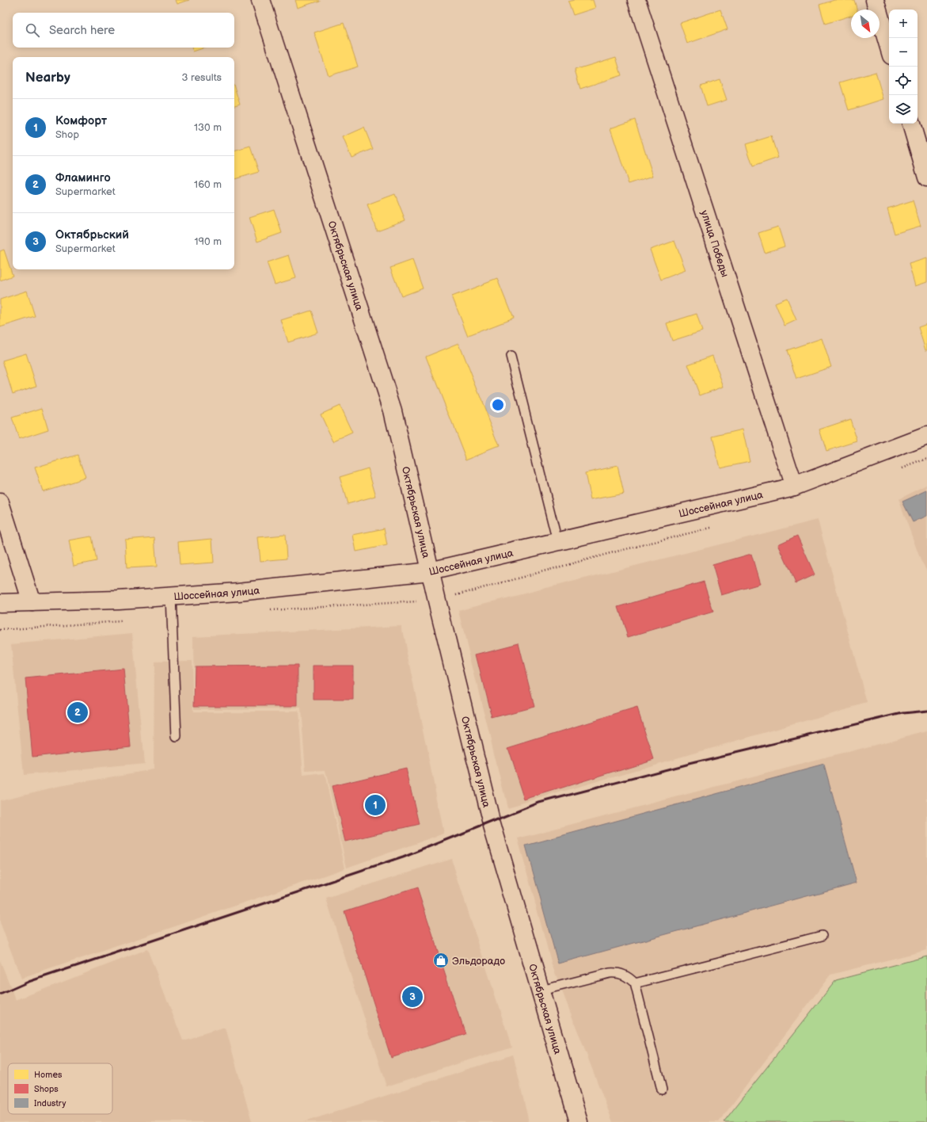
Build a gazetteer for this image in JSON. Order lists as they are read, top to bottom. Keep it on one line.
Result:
{"streets":{"street":["улица Победы","Октябрьская улица","Шоссейная улица"]},"crossings":[["улица Победы","Шоссейная улица"],["Октябрьская улица","Шоссейная улица"]],"places":{"shop":["Эльдорадо"]},"legend":["Homes","Shops","Industry"],"north":"bottom right","page":{"map_buttons":["+","−"],"search":"Search here","heading":["Nearby","3 results"],"list":[{"mark":"1","name":"Комфорт","note":"Shop","value":"130 m"},{"mark":"2","name":"Фламинго","note":"Supermarket","value":"160 m"},{"mark":"3","name":"Октябрьский","note":"Supermarket","value":"190 m"}],"pins":["2","1","3"]}}
